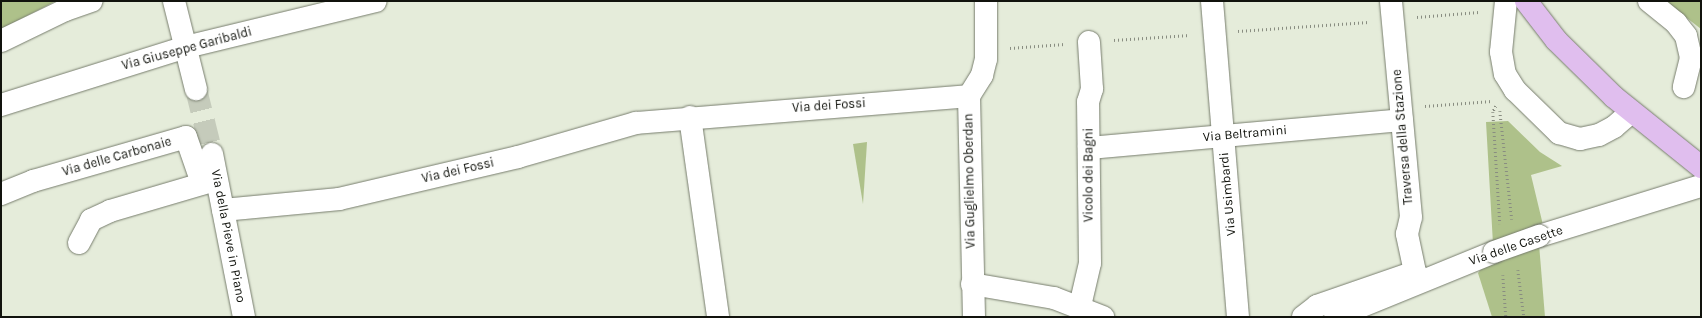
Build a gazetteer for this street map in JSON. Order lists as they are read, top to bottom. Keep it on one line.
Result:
{"streets":{"street":["Via Giuseppe Garibaldi","Via dei Fossi","Via Beltramini","Traversa della Stazione","Via delle Carbonaie","Vicolo dei Bagni","Via Guglielmo Oberdan","Via Usimbardi","Via della Pieve in Piano","Via delle Casette"]},"crossings":[["Via dei Fossi","Via Guglielmo Oberdan"],["Via dei Fossi","Via della Pieve in Piano"],["Via Beltramini","Traversa della Stazione"],["Via Beltramini","Vicolo dei Bagni"],["Via Beltramini","Via Usimbardi"],["Via delle Carbonaie","Via della Pieve in Piano"]]}
